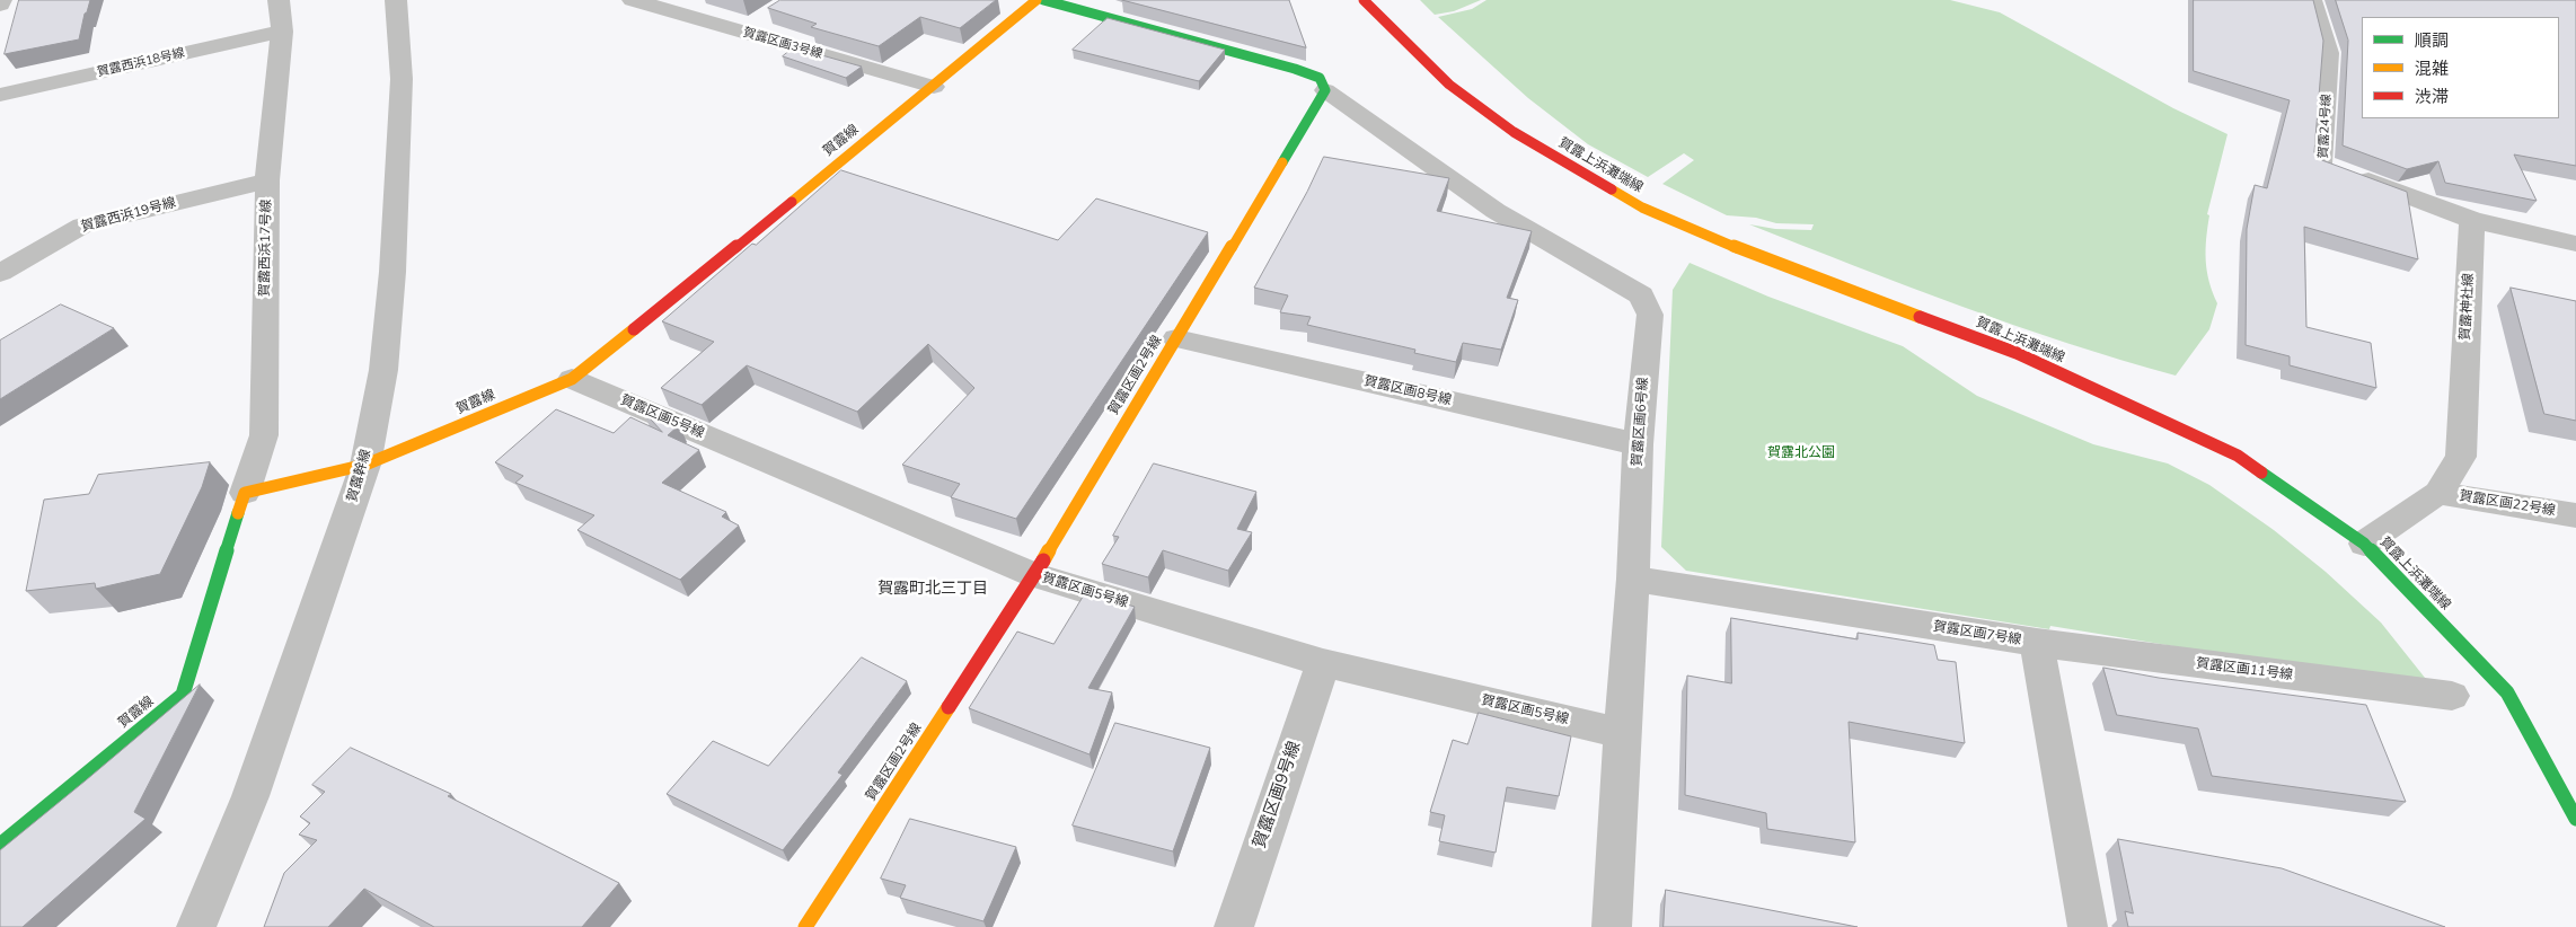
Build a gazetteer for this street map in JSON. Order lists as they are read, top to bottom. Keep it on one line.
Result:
{"streets":{"street":["賀露区画3号線","賀露西浜18号線","賀露24号線","賀露線","賀露上浜灘端線","賀露西浜19号線","賀露西浜17号線","賀露神社線","賀露区画2号線","賀露区画8号線","賀露区画5号線","賀露区画6号線","賀露幹線","賀露区画22号線","賀露区画7号線","賀露区画11号線","賀露区画9号線"]},"crossings":[["賀露区画3号線","賀露線"],["賀露西浜18号線","賀露西浜17号線"],["賀露24号線","賀露神社線"],["賀露線","賀露西浜17号線"],["賀露線","賀露区画5号線"],["賀露線","賀露幹線"],["賀露西浜19号線","賀露西浜17号線"],["賀露神社線","賀露区画22号線"],["賀露区画2号線","賀露区画8号線"],["賀露区画2号線","賀露区画5号線"],["賀露区画2号線","賀露区画6号線"],["賀露区画8号線","賀露区画6号線"],["賀露区画5号線","賀露区画6号線"],["賀露区画5号線","賀露区画9号線"],["賀露区画6号線","賀露区画7号線"],["賀露区画7号線","賀露区画11号線"]],"districts":["賀露町北三丁目"],"parks":["賀露北公園"],"legend":["順調","混雑","渋滞"]}
